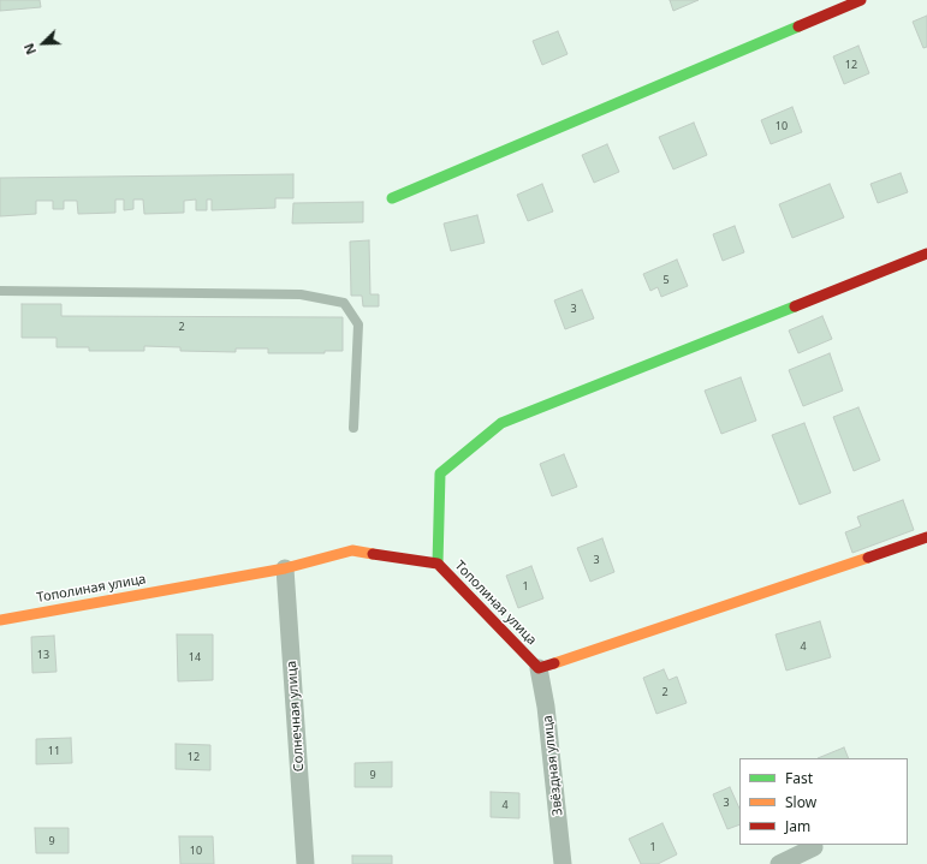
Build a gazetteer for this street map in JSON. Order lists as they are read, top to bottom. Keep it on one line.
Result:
{"streets":{"street":["Тополиная улица","Солнечная улица","Звёздная улица"]},"crossings":[["Тополиная улица","Солнечная улица"],["Тополиная улица","Звёздная улица"]],"house_numbers":["12","10","5","3","2","3","1","4","13","14","2","11","12","9","3","4","9","1","10"],"legend":["Fast","Slow","Jam"],"north":"bottom left"}
